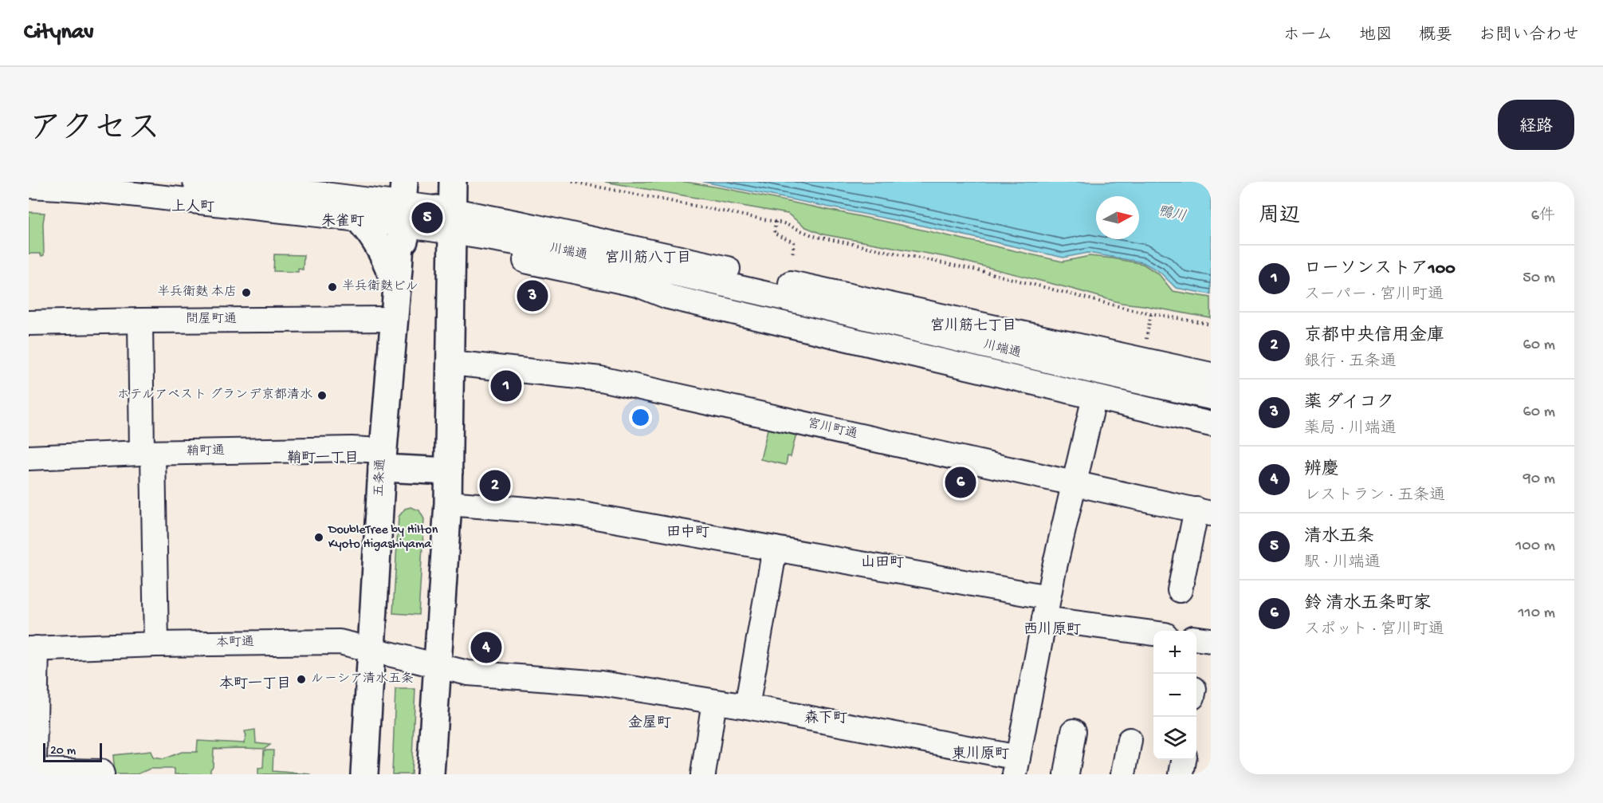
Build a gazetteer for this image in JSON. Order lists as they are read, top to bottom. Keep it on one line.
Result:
{"streets":{"highway":["五条通"],"street":["川端通","問屋町通","宮川町通","鞘町通","本町通"]},"crossings":[["問屋町通","五条通"],["鞘町通","五条通"],["五条通","本町通"]],"districts":["上人町","朱雀町","宮川筋八丁目","宮川筋七丁目","鞘町一丁目","田中町","山田町","西川原町","本町一丁目","森下町","金屋町","東川原町"],"water":["鴨川"],"places":["半兵衛麩ビル","半兵衛麩 本店","ホテルアベスト グランデ京都清水","DoubleTree by Hilton Kyoto Higashiyama","ルーシア清水五条"],"scale_bar":"20 m","north":"right","page":{"header":"Citynav","nav":["ホーム","地図","概要","お問い合わせ"],"title":"アクセス","buttons":"経路","heading":["周辺","6件"],"pins":["5","3","1","6","2","4"],"list":[{"mark":"1","name":"ローソンストア100","note":"スーパー · 宮川町通","value":"50 m"},{"mark":"2","name":"京都中央信用金庫","note":"銀行 · 五条通","value":"60 m"},{"mark":"3","name":"薬 ダイコク","note":"薬局 · 川端通","value":"60 m"},{"mark":"4","name":"辨慶","note":"レストラン · 五条通","value":"90 m"},{"mark":"5","name":"清水五条","note":"駅 · 川端通","value":"100 m"},{"mark":"6","name":"鈴 清水五条町家","note":"スポット · 宮川町通","value":"110 m"}],"map_buttons":["+","−"],"scale":"20 m"}}
